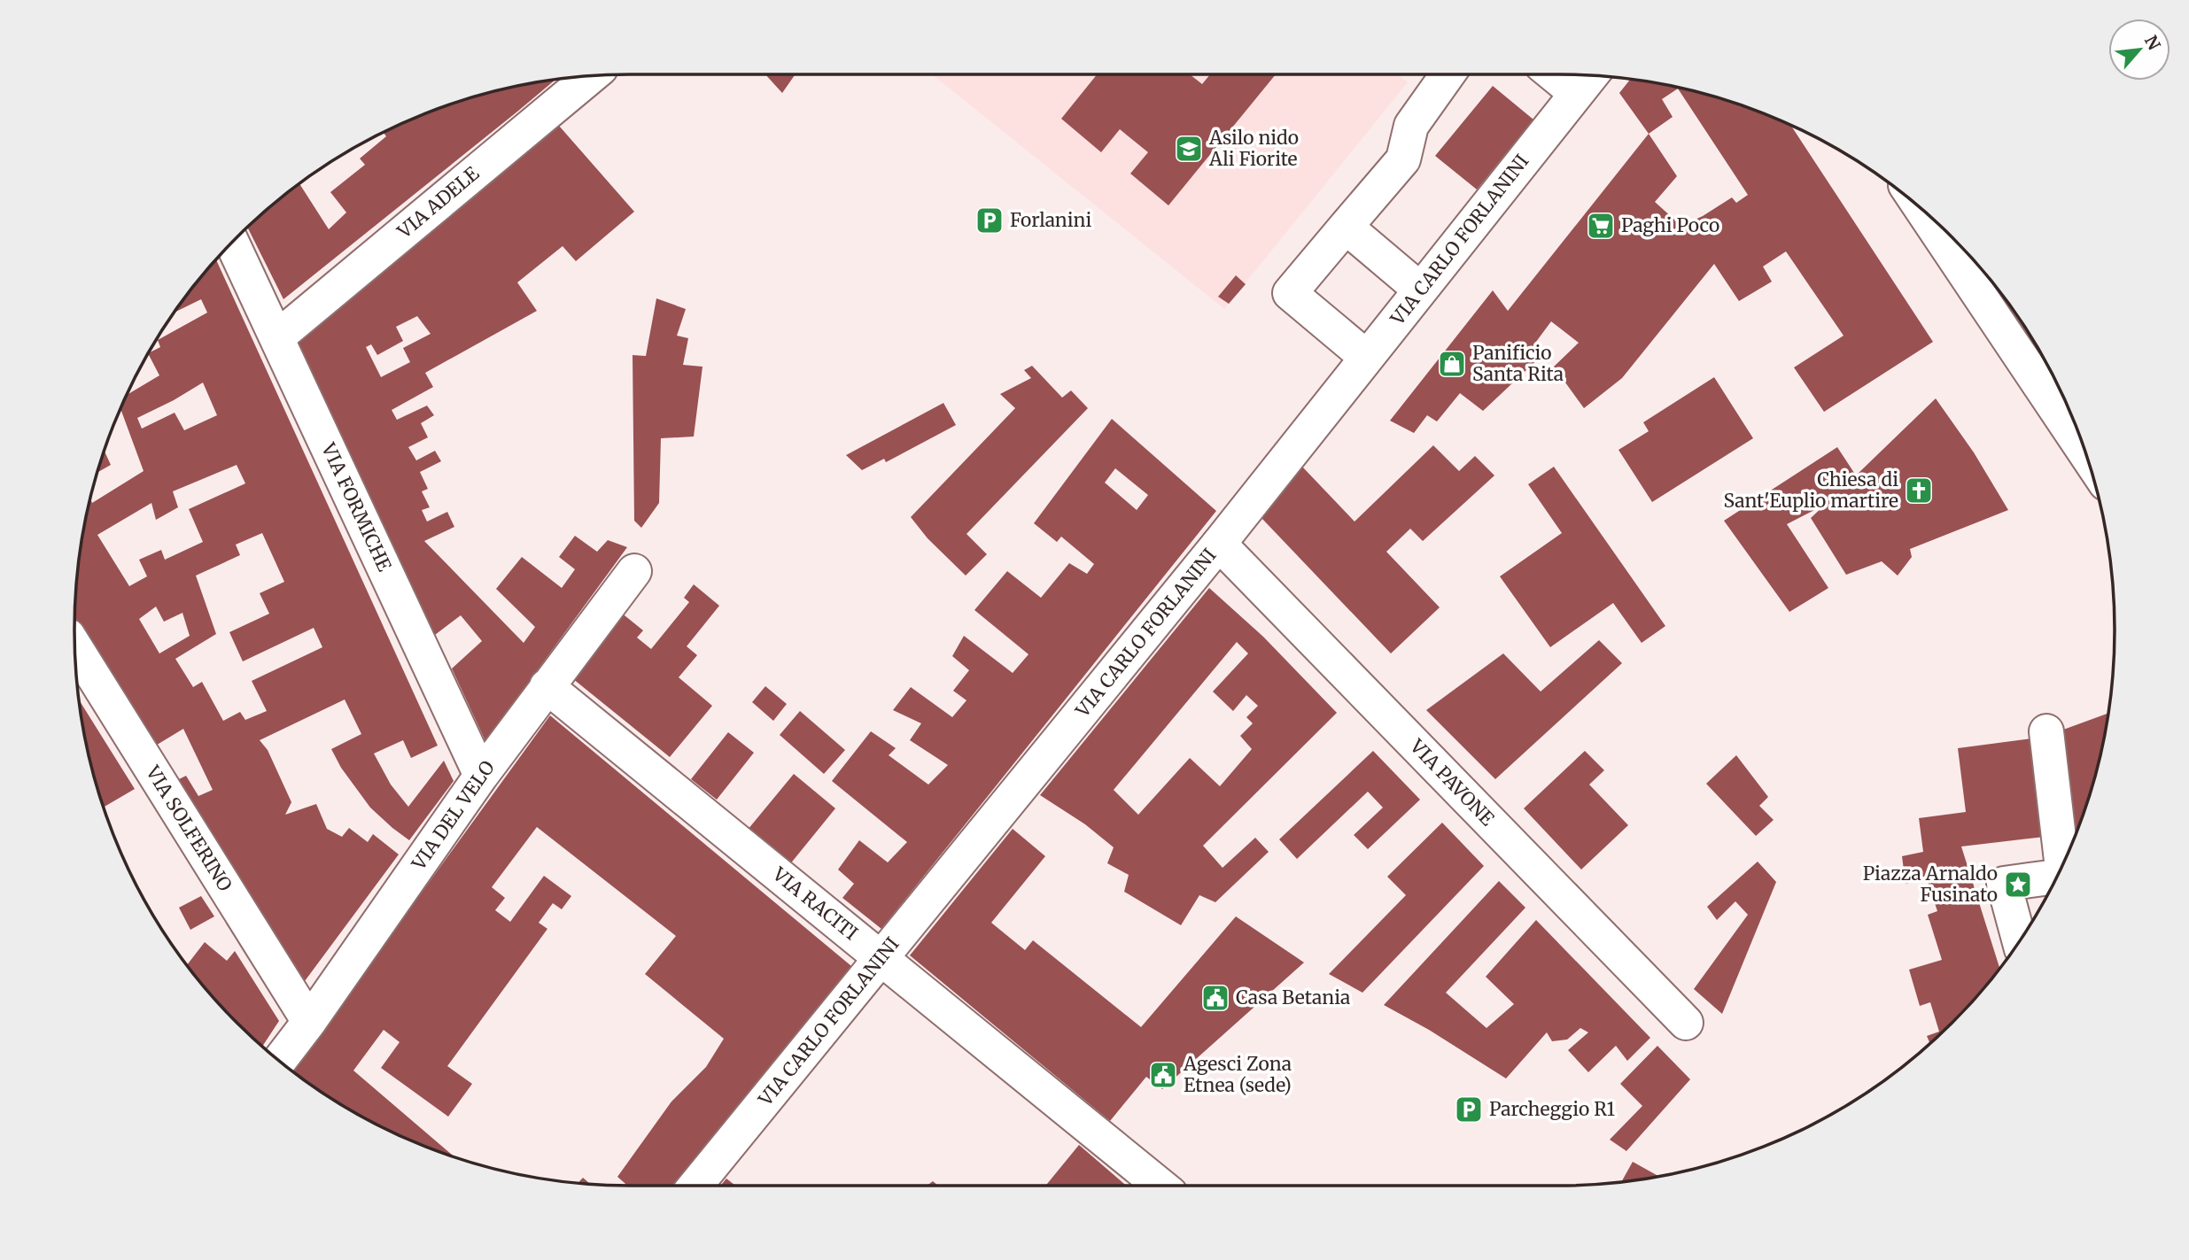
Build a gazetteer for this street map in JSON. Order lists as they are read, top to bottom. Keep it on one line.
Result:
{"streets":{"street":["VIA ADELE","VIA CARLO FORLANINI","VIA FORMICHE","VIA PAVONE","VIA DEL VELO","VIA SOLFERINO","VIA RACITI"]},"crossings":[["VIA ADELE","VIA FORMICHE"],["VIA CARLO FORLANINI","VIA PAVONE"],["VIA CARLO FORLANINI","VIA RACITI"],["VIA FORMICHE","VIA DEL VELO"],["VIA DEL VELO","VIA SOLFERINO"],["VIA DEL VELO","VIA RACITI"]],"places":{"school or university":["Asilo nido Ali Fiorite"],"parking":["Forlanini","Parcheggio R1"],"supermarket":["Paghi Poco"],"shop":["Panificio Santa Rita"],"church":["Chiesa di Sant'Euplio martire"],"place":["Piazza Arnaldo Fusinato"],"public building":["Casa Betania","Agesci Zona Etnea (sede)"]},"north":"top right"}
